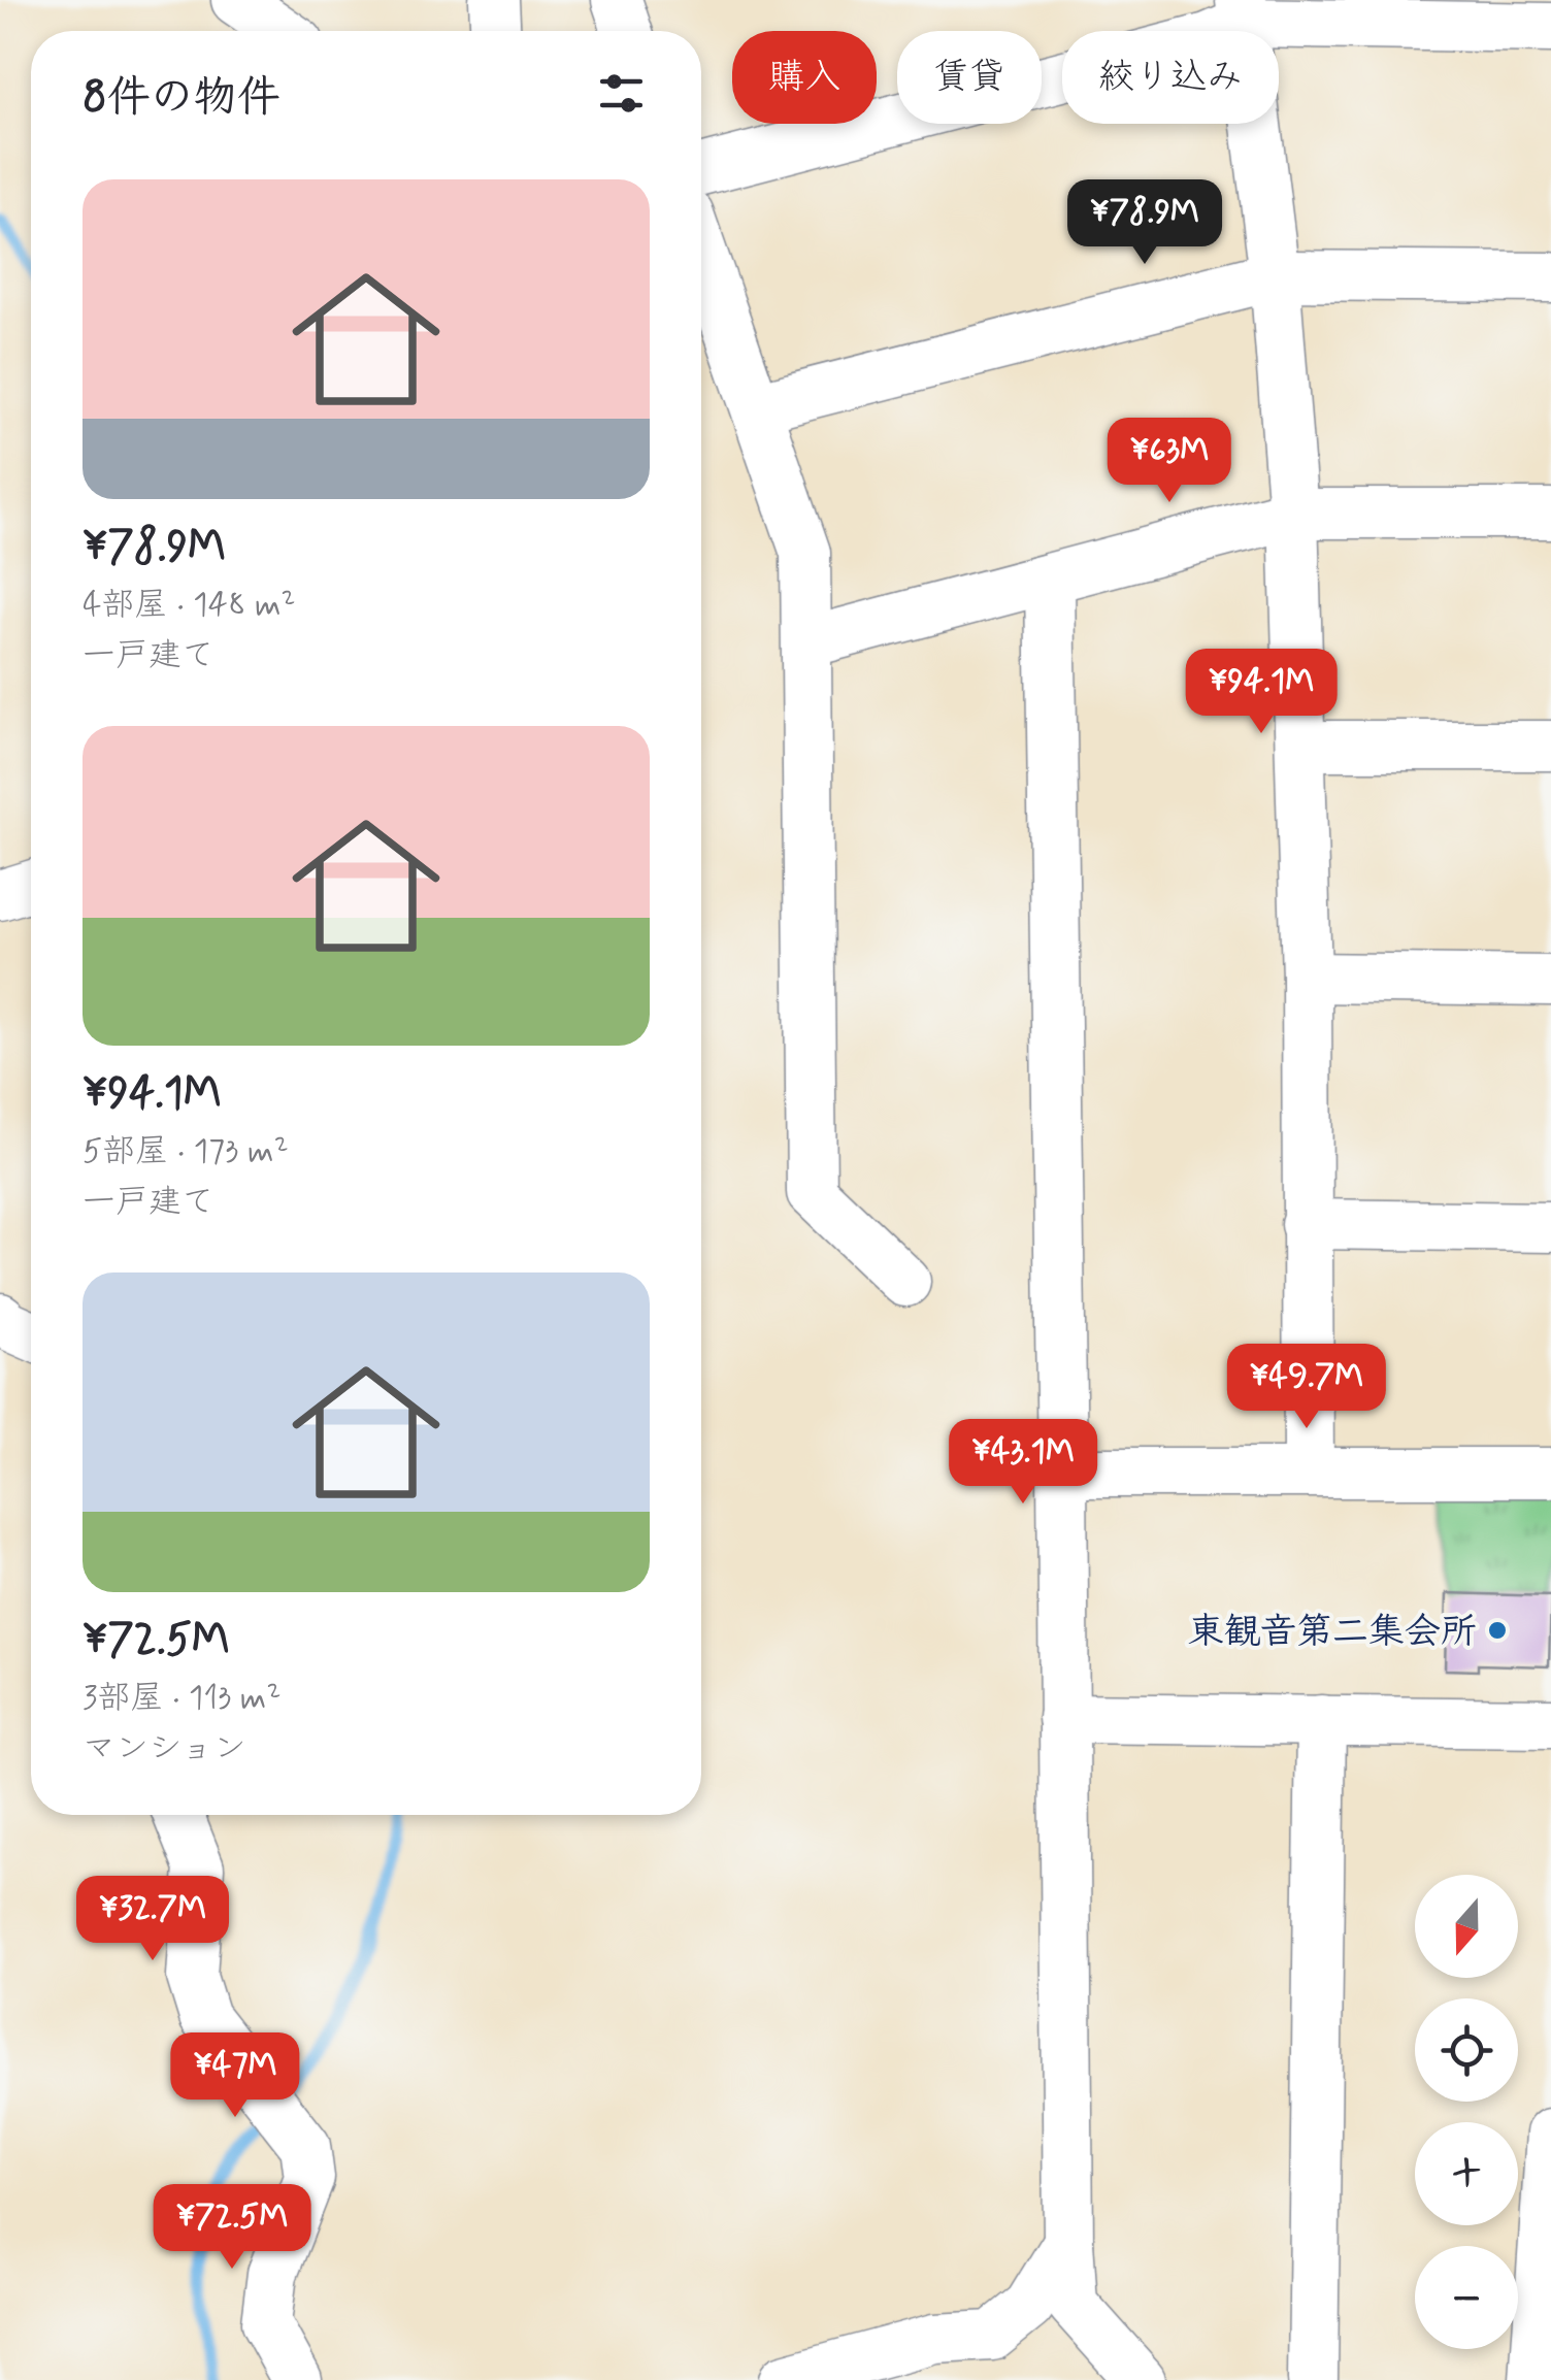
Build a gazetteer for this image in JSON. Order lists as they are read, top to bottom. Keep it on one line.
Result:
{"places":["東観音第二集会所"],"north":"bottom","page":{"chip":["購入","賃貸","絞り込み"],"heading":"8件の物件","list":[{"name":"¥78.9M","note":"4部屋 · 148 m² · 一戸建て"},{"name":"¥94.1M","note":"5部屋 · 173 m² · 一戸建て"},{"name":"¥72.5M","note":"3部屋 · 113 m² · マンション"}],"price":["¥78.9M","¥63M","¥94.1M","¥49.7M","¥43.1M","¥32.7M","¥47M","¥72.5M"],"map_buttons":["+","−"]}}
